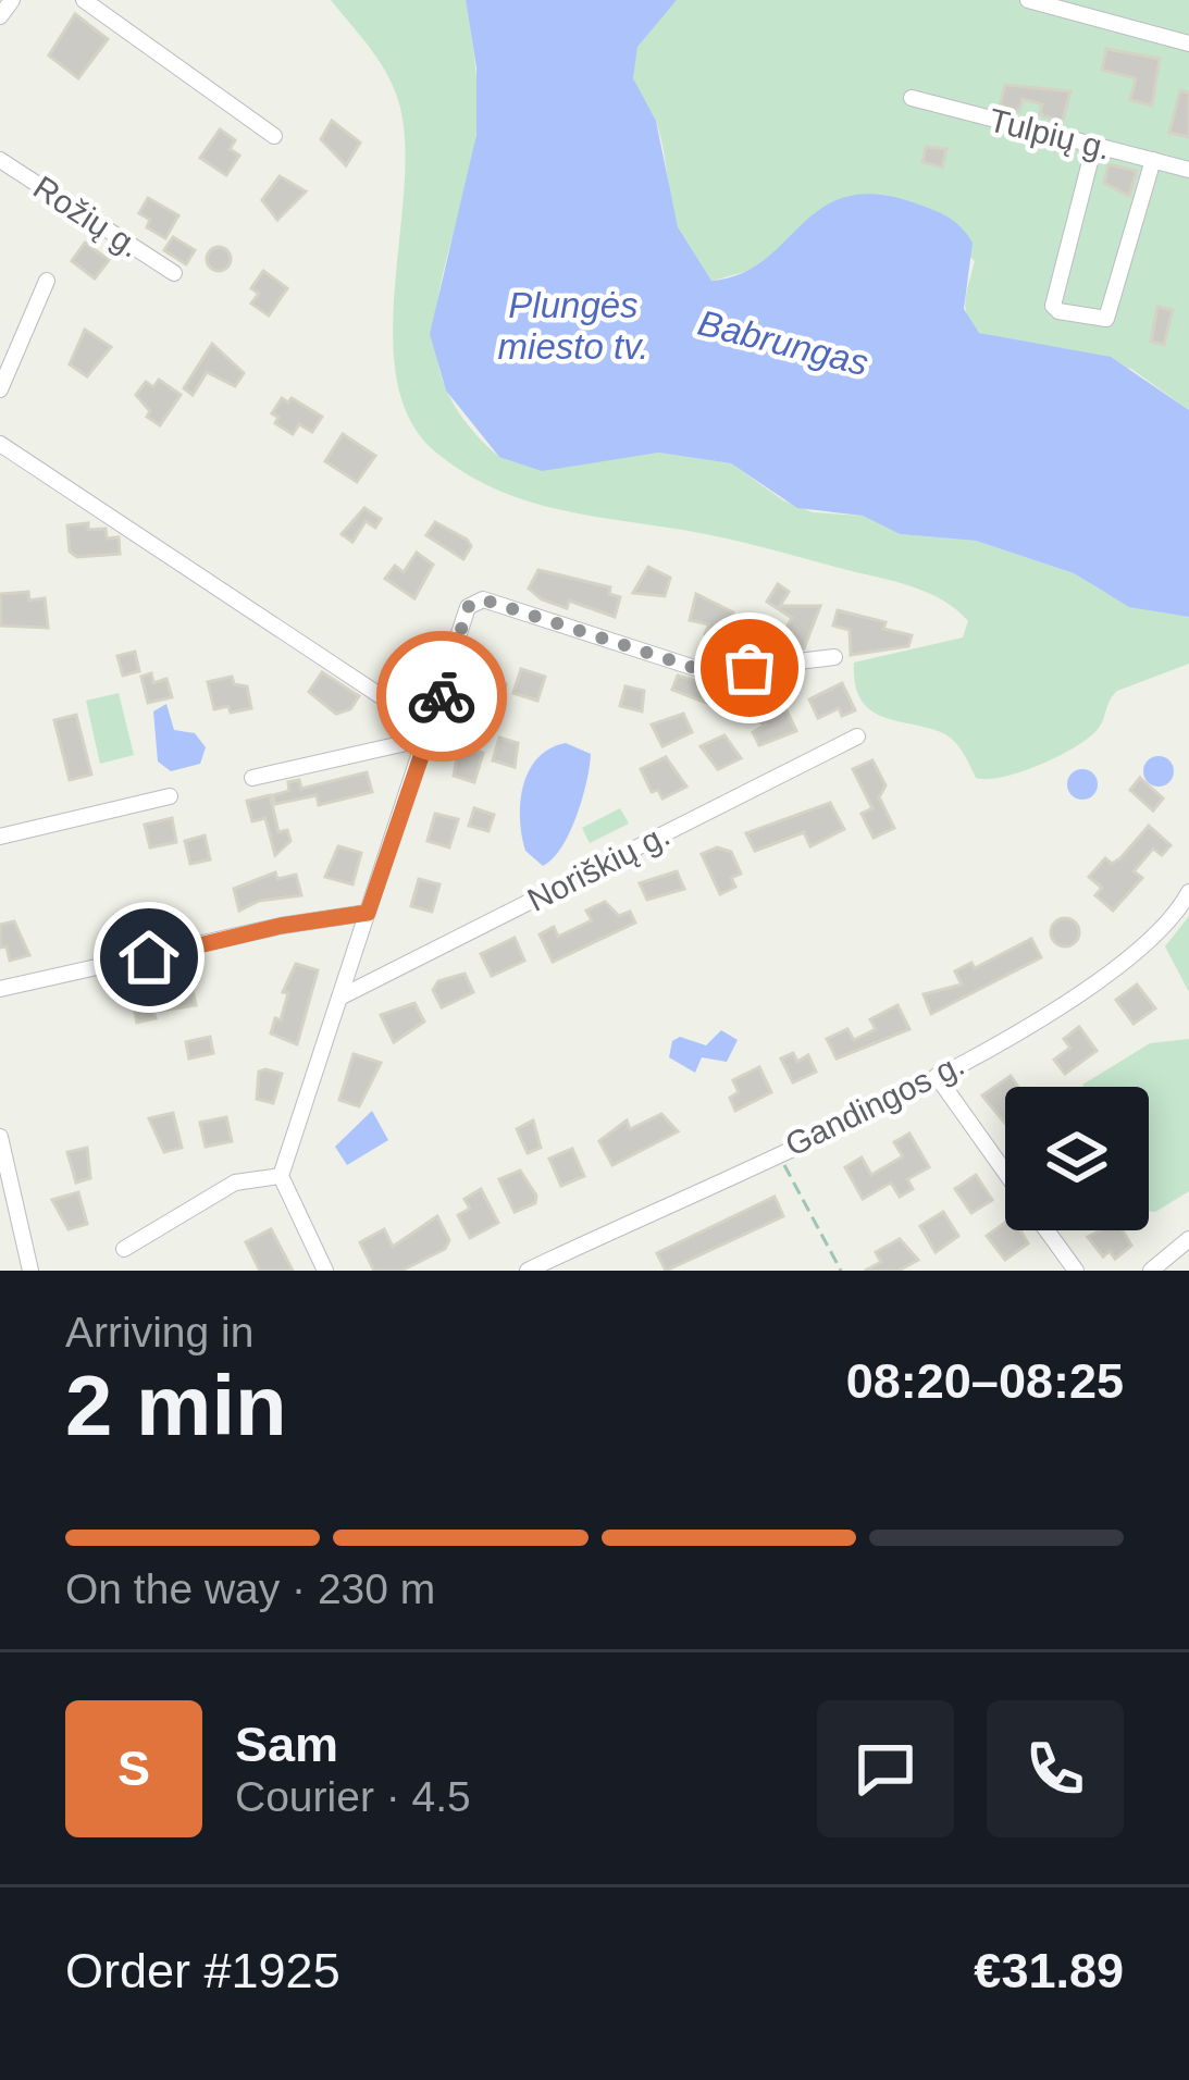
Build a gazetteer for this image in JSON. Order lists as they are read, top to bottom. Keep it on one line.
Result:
{"streets":{"street":["Tulpių g.","Rožių g.","Noriškių g.","Gandingos g."]},"water":["Plungės miesto tv.","Babrungas"],"page":{"heading":["2 min","Arriving in","08:20–08:25"],"panel":["Sam","Courier · 4.5","Order #1925","€31.89"],"bar":"On the way · 230 m","round":"S"}}
